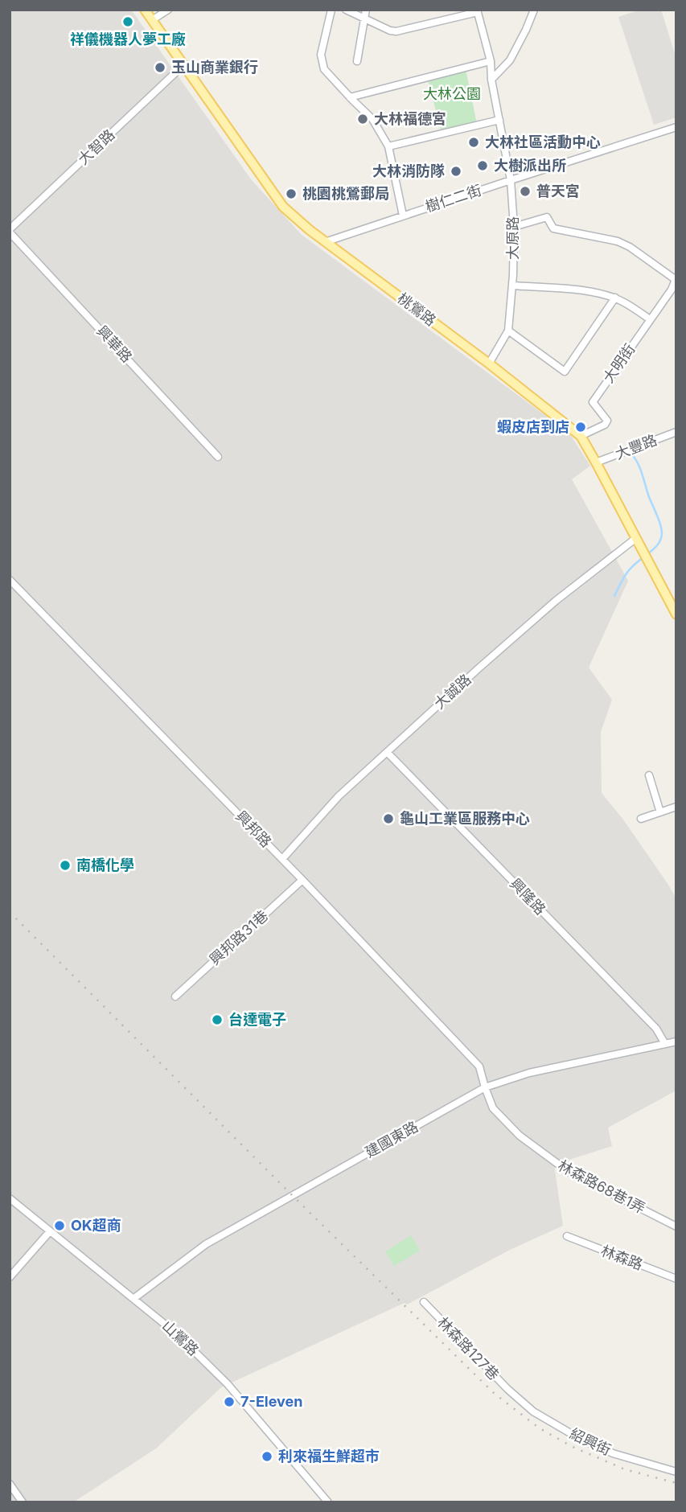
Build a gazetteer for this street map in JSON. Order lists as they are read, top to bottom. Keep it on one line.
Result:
{"streets":{"main road":["桃鶯路"],"street":["大智路","樹仁二街","大原路","興華路","大明街","大豐路","大誠路","興邦路","興隆路","興邦路31巷","建國東路","林森路68巷1弄","林森路","山鶯路","林森路127巷","紹興街"]},"crossings":[["大智路","桃鶯路"],["大智路","興華路"],["樹仁二街","大原路"],["樹仁二街","桃鶯路"],["大原路","桃鶯路"],["桃鶯路","大明街"],["桃鶯路","大豐路"],["桃鶯路","大誠路"],["大誠路","興邦路"],["大誠路","興隆路"],["興邦路","興邦路31巷"],["興邦路","建國東路"],["興邦路","林森路68巷1弄"],["興隆路","建國東路"],["建國東路","林森路68巷1弄"],["建國東路","山鶯路"],["林森路127巷","紹興街"]],"parks":["大林公園"],"places":["祥儀機器人夢工廠","玉山商業銀行","大林福德宮","大林社區活動中心","大樹派出所","大林消防隊","普天宮","桃園桃鶯郵局","蝦皮店到店","龜山工業區服務中心","南橋化學","台達電子","OK超商","7-Eleven","利來福生鮮超市"]}
